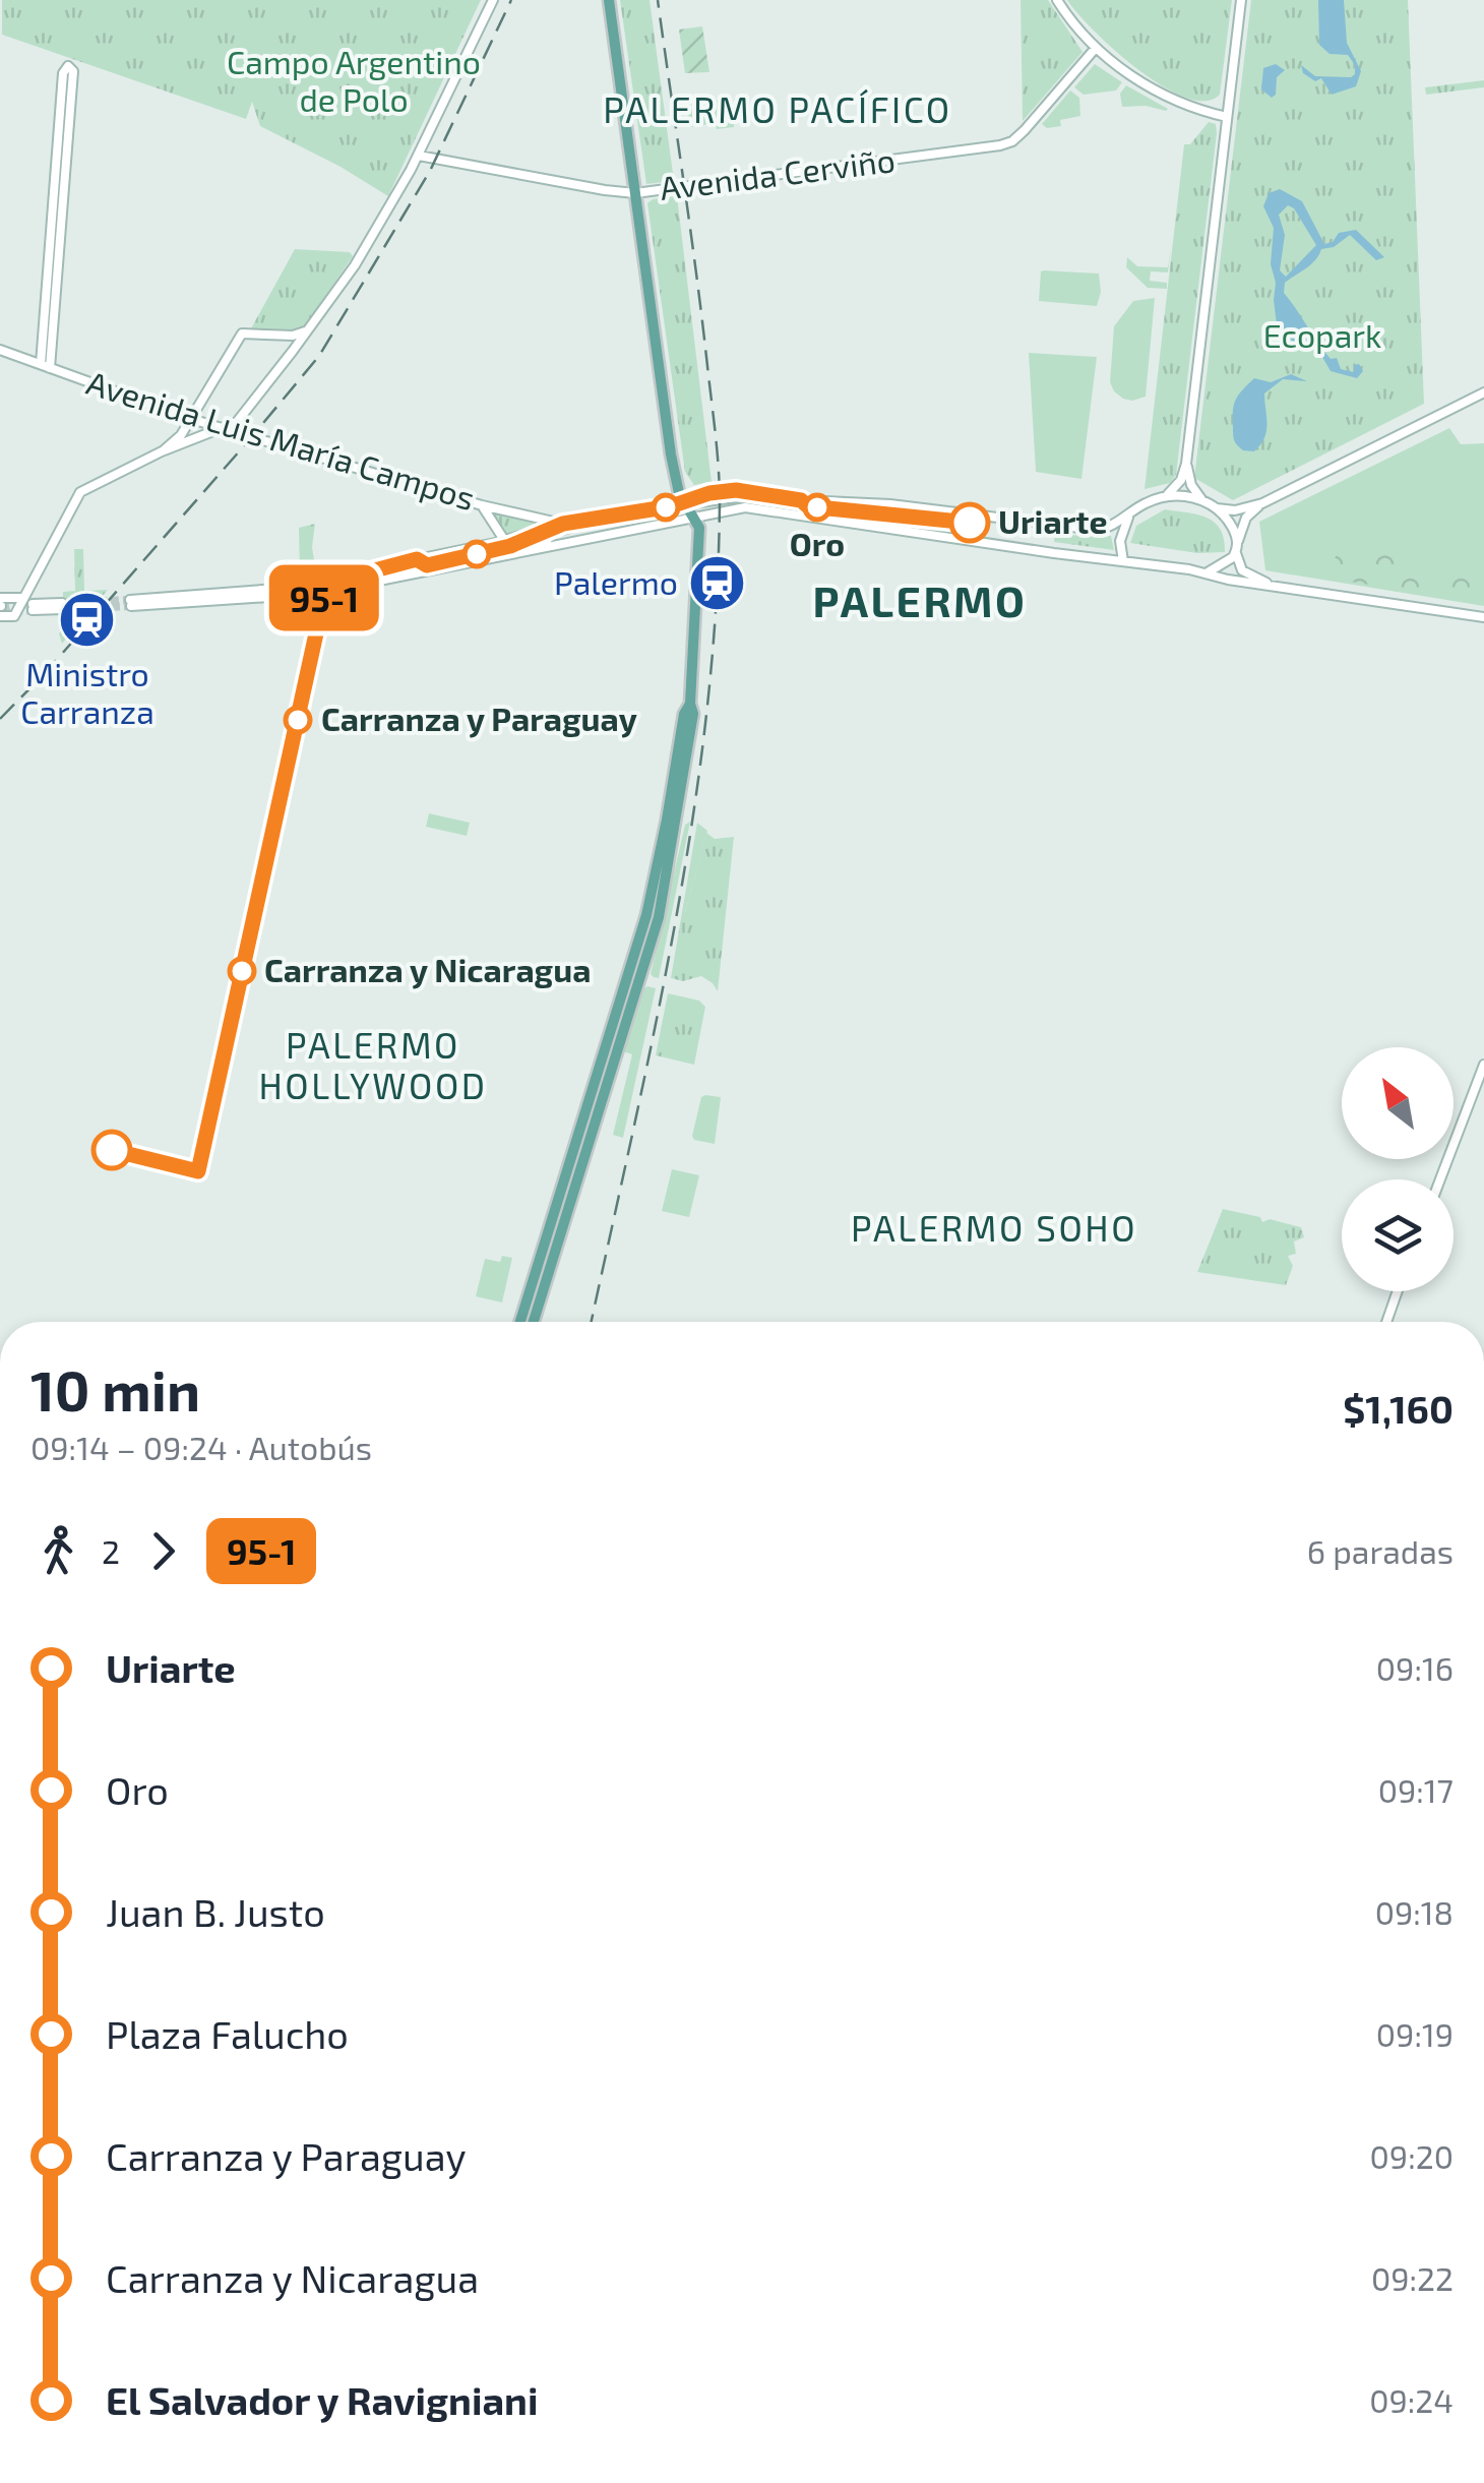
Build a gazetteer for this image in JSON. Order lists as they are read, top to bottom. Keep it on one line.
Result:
{"streets":{"main road":["Avenida Cerviño","Avenida Luis María Campos"]},"districts":["PALERMO PACÍFICO","PALERMO","PALERMO HOLLYWOOD","PALERMO SOHO"],"parks":["Campo Argentino de Polo","Ecopark"],"places":{"other":["Oro","Uriarte","Carranza y Paraguay","Carranza y Nicaragua"],"station":["Palermo","Ministro Carranza"]},"lines":["bus line 95-1"],"north":"top left","page":{"on_map":"95-1","heading":["10 min","09:14 – 09:24 · Autobús","$1,160"],"legs":["2","95-1","6 paradas"],"list":[{"name":"Uriarte","value":"09:16"},{"name":"Oro","value":"09:17"},{"name":"Juan B. Justo","value":"09:18"},{"name":"Plaza Falucho","value":"09:19"},{"name":"Carranza y Paraguay","value":"09:20"},{"name":"Carranza y Nicaragua","value":"09:22"},{"name":"El Salvador y Ravigniani","value":"09:24"}]}}
